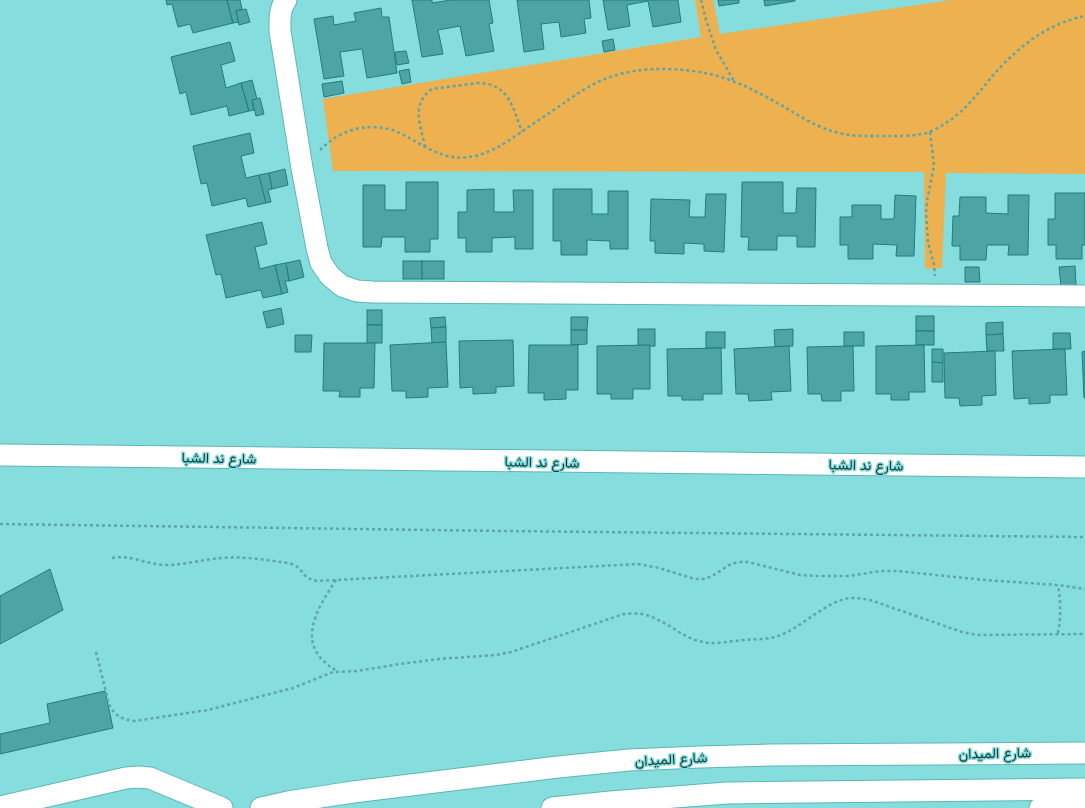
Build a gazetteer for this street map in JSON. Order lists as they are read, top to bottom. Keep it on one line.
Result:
{"streets":{"street":["شارع ند الشبا","شارع الميدان"]}}
